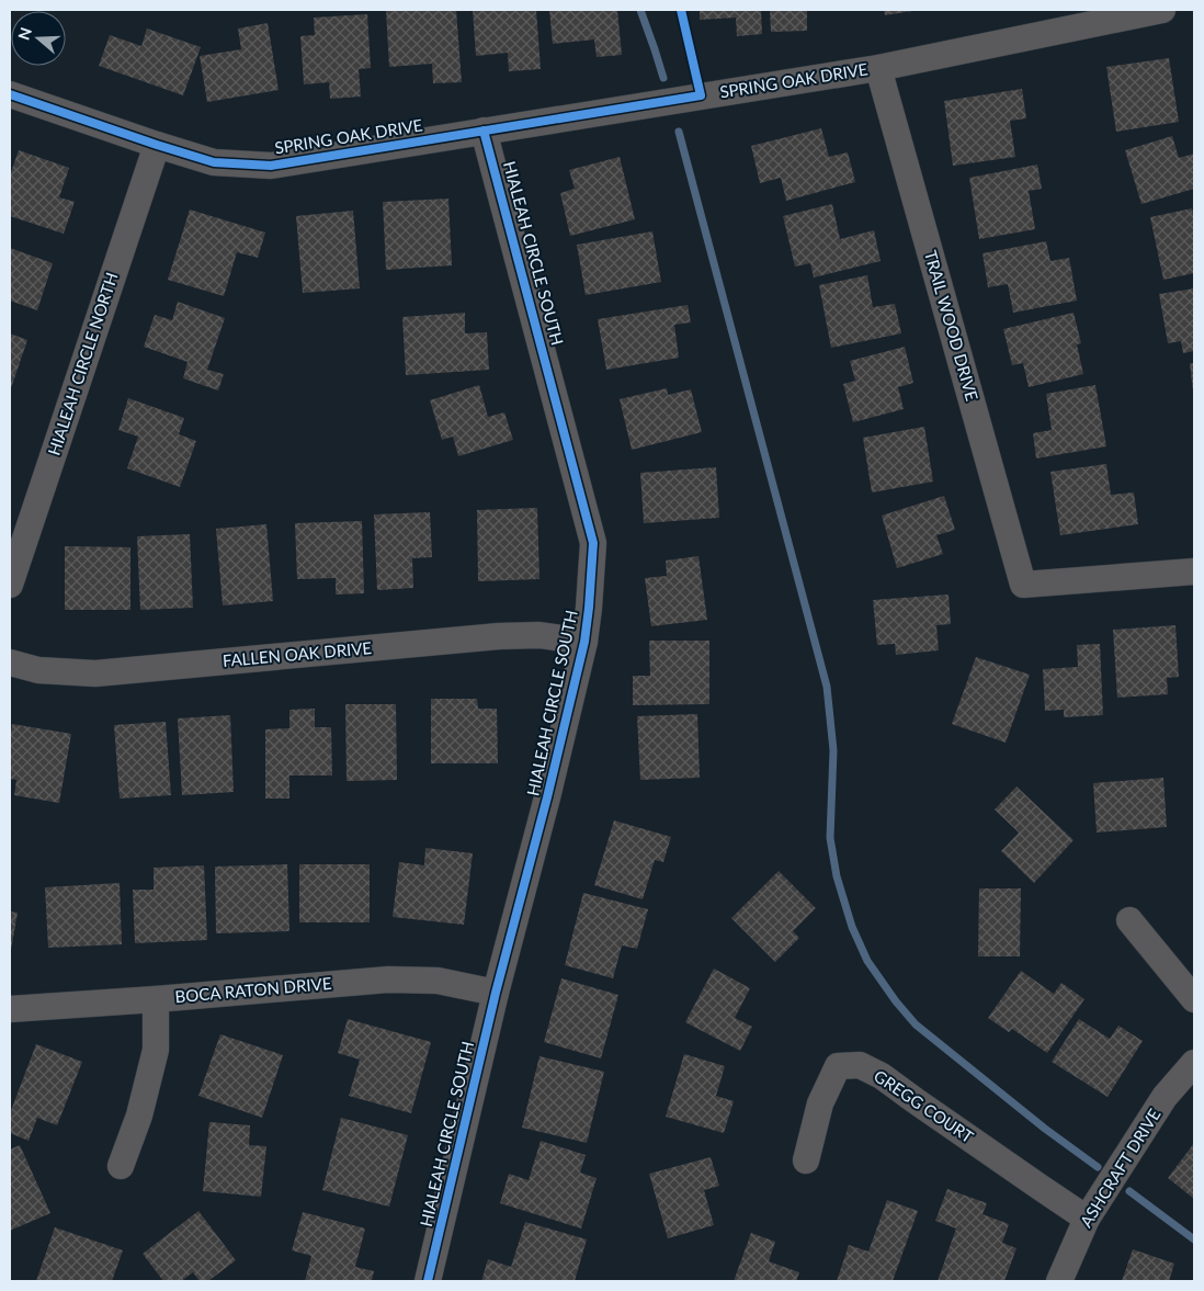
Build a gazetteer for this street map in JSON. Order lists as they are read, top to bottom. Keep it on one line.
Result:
{"streets":{"street":["SPRING OAK DRIVE","HIALEAH CIRCLE SOUTH","TRAIL WOOD DRIVE","HIALEAH CIRCLE NORTH","FALLEN OAK DRIVE","BOCA RATON DRIVE","GREGG COURT","ASHCRAFT DRIVE"]},"crossings":[["SPRING OAK DRIVE","HIALEAH CIRCLE SOUTH"],["SPRING OAK DRIVE","TRAIL WOOD DRIVE"],["SPRING OAK DRIVE","HIALEAH CIRCLE NORTH"],["HIALEAH CIRCLE SOUTH","FALLEN OAK DRIVE"],["HIALEAH CIRCLE SOUTH","BOCA RATON DRIVE"],["GREGG COURT","ASHCRAFT DRIVE"]],"north":"left"}
